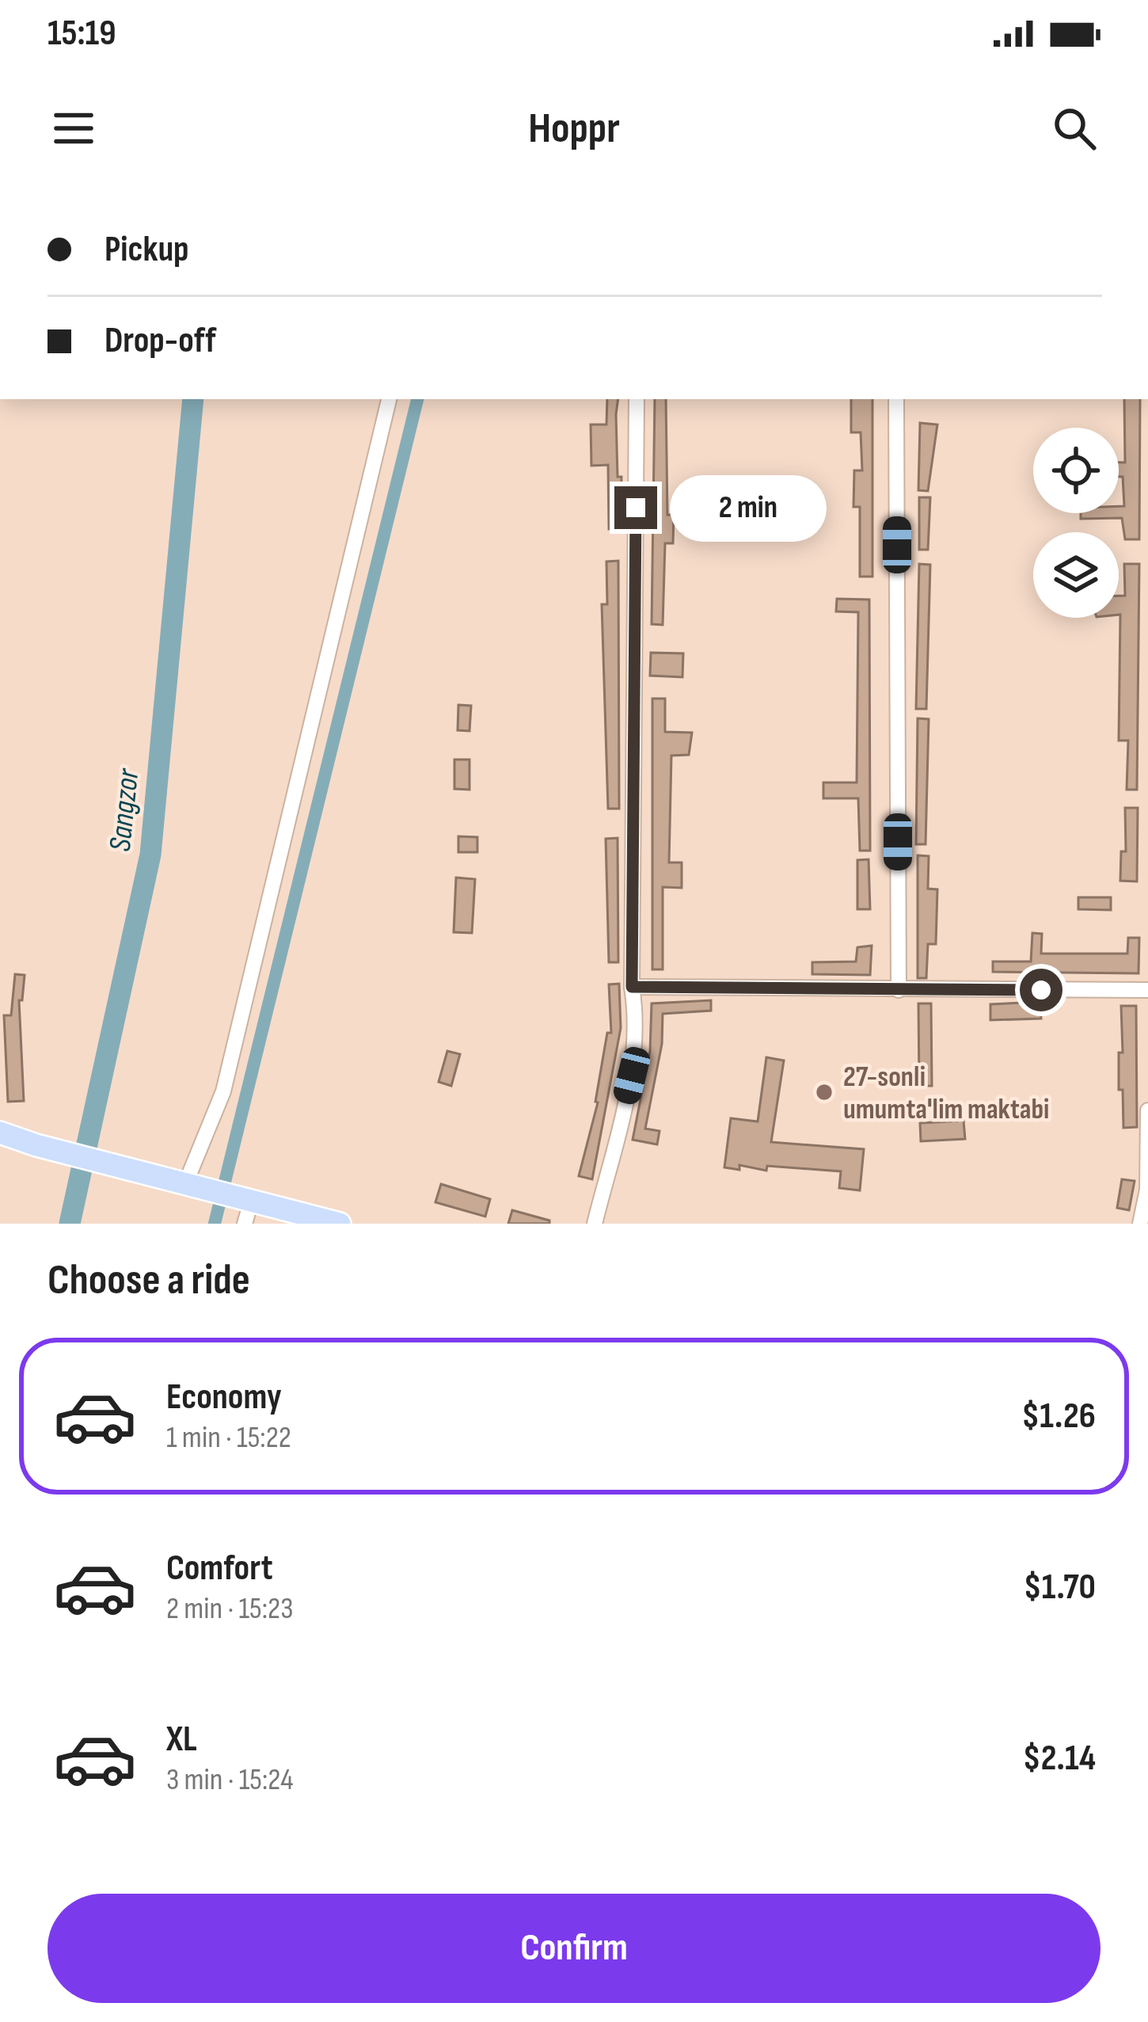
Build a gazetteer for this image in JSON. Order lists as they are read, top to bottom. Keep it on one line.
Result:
{"water":["Sangzor"],"places":["27-sonli umumta'lim maktabi"],"page":{"status":"15:19","header":"Hoppr","banner":["Pickup","Drop-off"],"bubble":"2 min","heading":"Choose a ride","list":[{"name":"Economy","note":"1 min · 15:22","value":"$1.26"},{"name":"Comfort","note":"2 min · 15:23","value":"$1.70"},{"name":"XL","note":"3 min · 15:24","value":"$2.14"}],"buttons":"Confirm"}}
